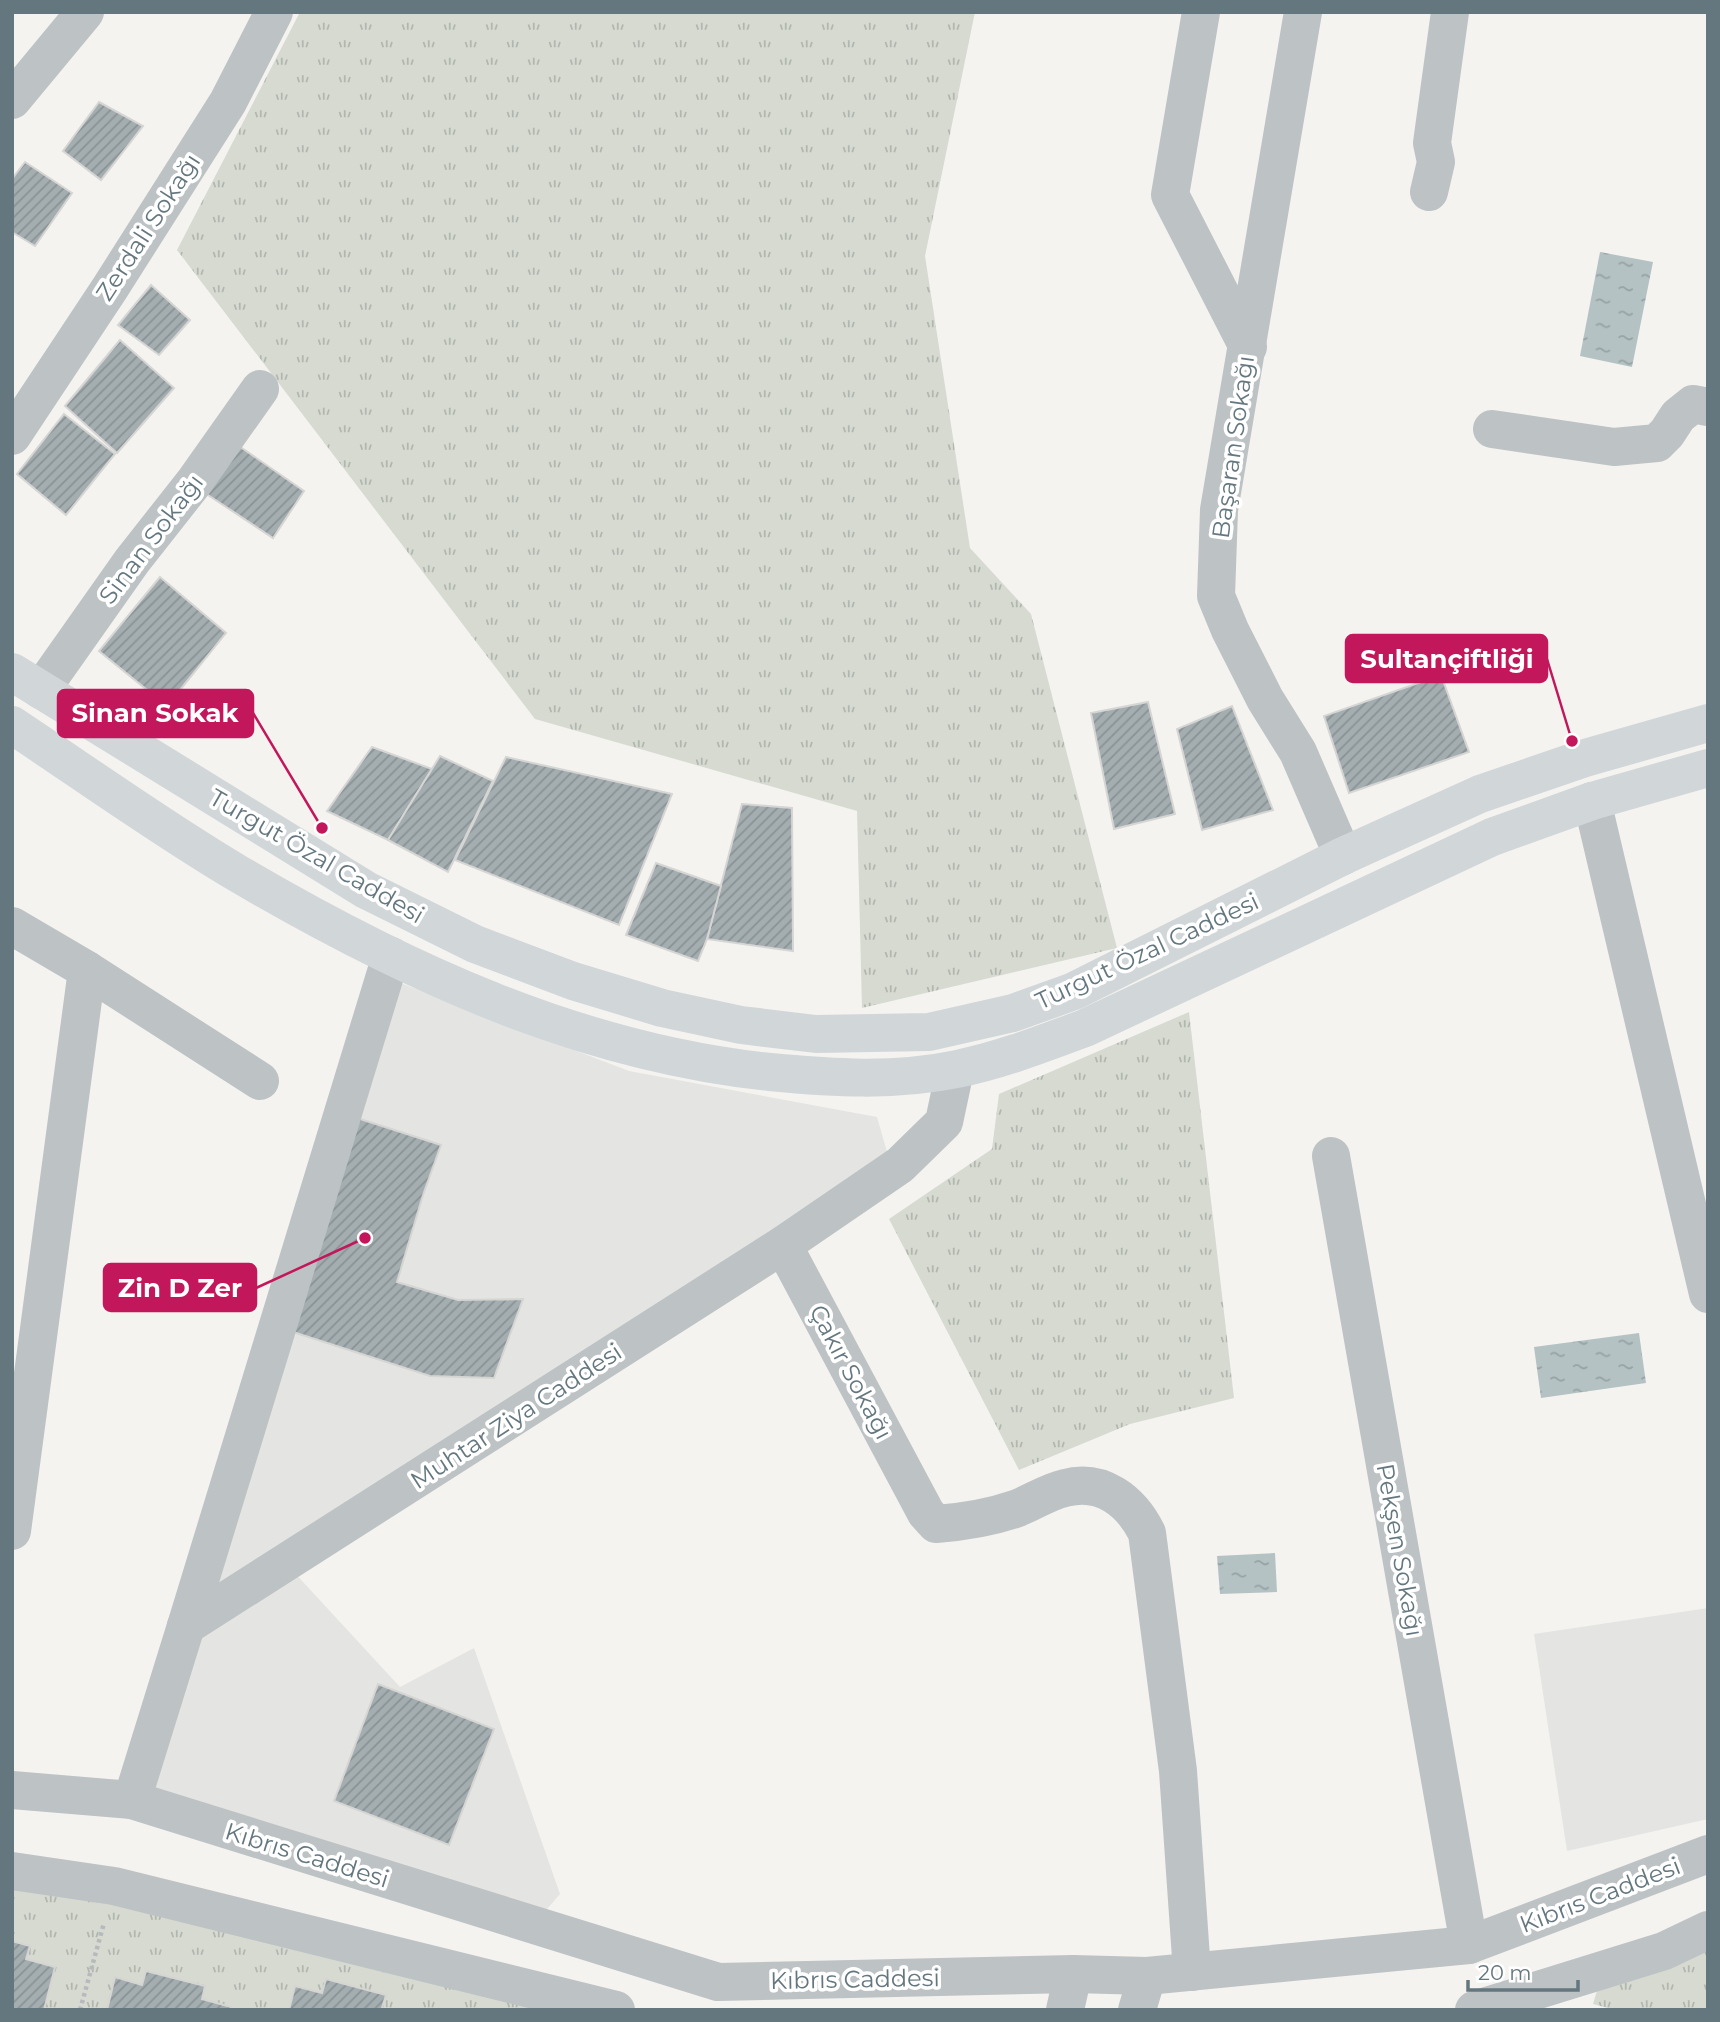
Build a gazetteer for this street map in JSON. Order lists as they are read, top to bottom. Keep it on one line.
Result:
{"streets":{"main road":["Turgut Özal Caddesi"],"street":["Zerdali Sokağı","Başaran Sokağı","Sinan Sokağı","Çakır Sokağı","Muhtar Ziya Caddesi","Pekşen Sokağı","Kıbrıs Caddesi"]},"crossings":[["Başaran Sokağı","Turgut Özal Caddesi"],["Sinan Sokağı","Turgut Özal Caddesi"],["Turgut Özal Caddesi","Muhtar Ziya Caddesi"],["Çakır Sokağı","Muhtar Ziya Caddesi"],["Çakır Sokağı","Kıbrıs Caddesi"],["Pekşen Sokağı","Kıbrıs Caddesi"]],"places":["Sultançiftliği","Sinan Sokak","Zin D Zer"],"scale_bar":"20 m"}
